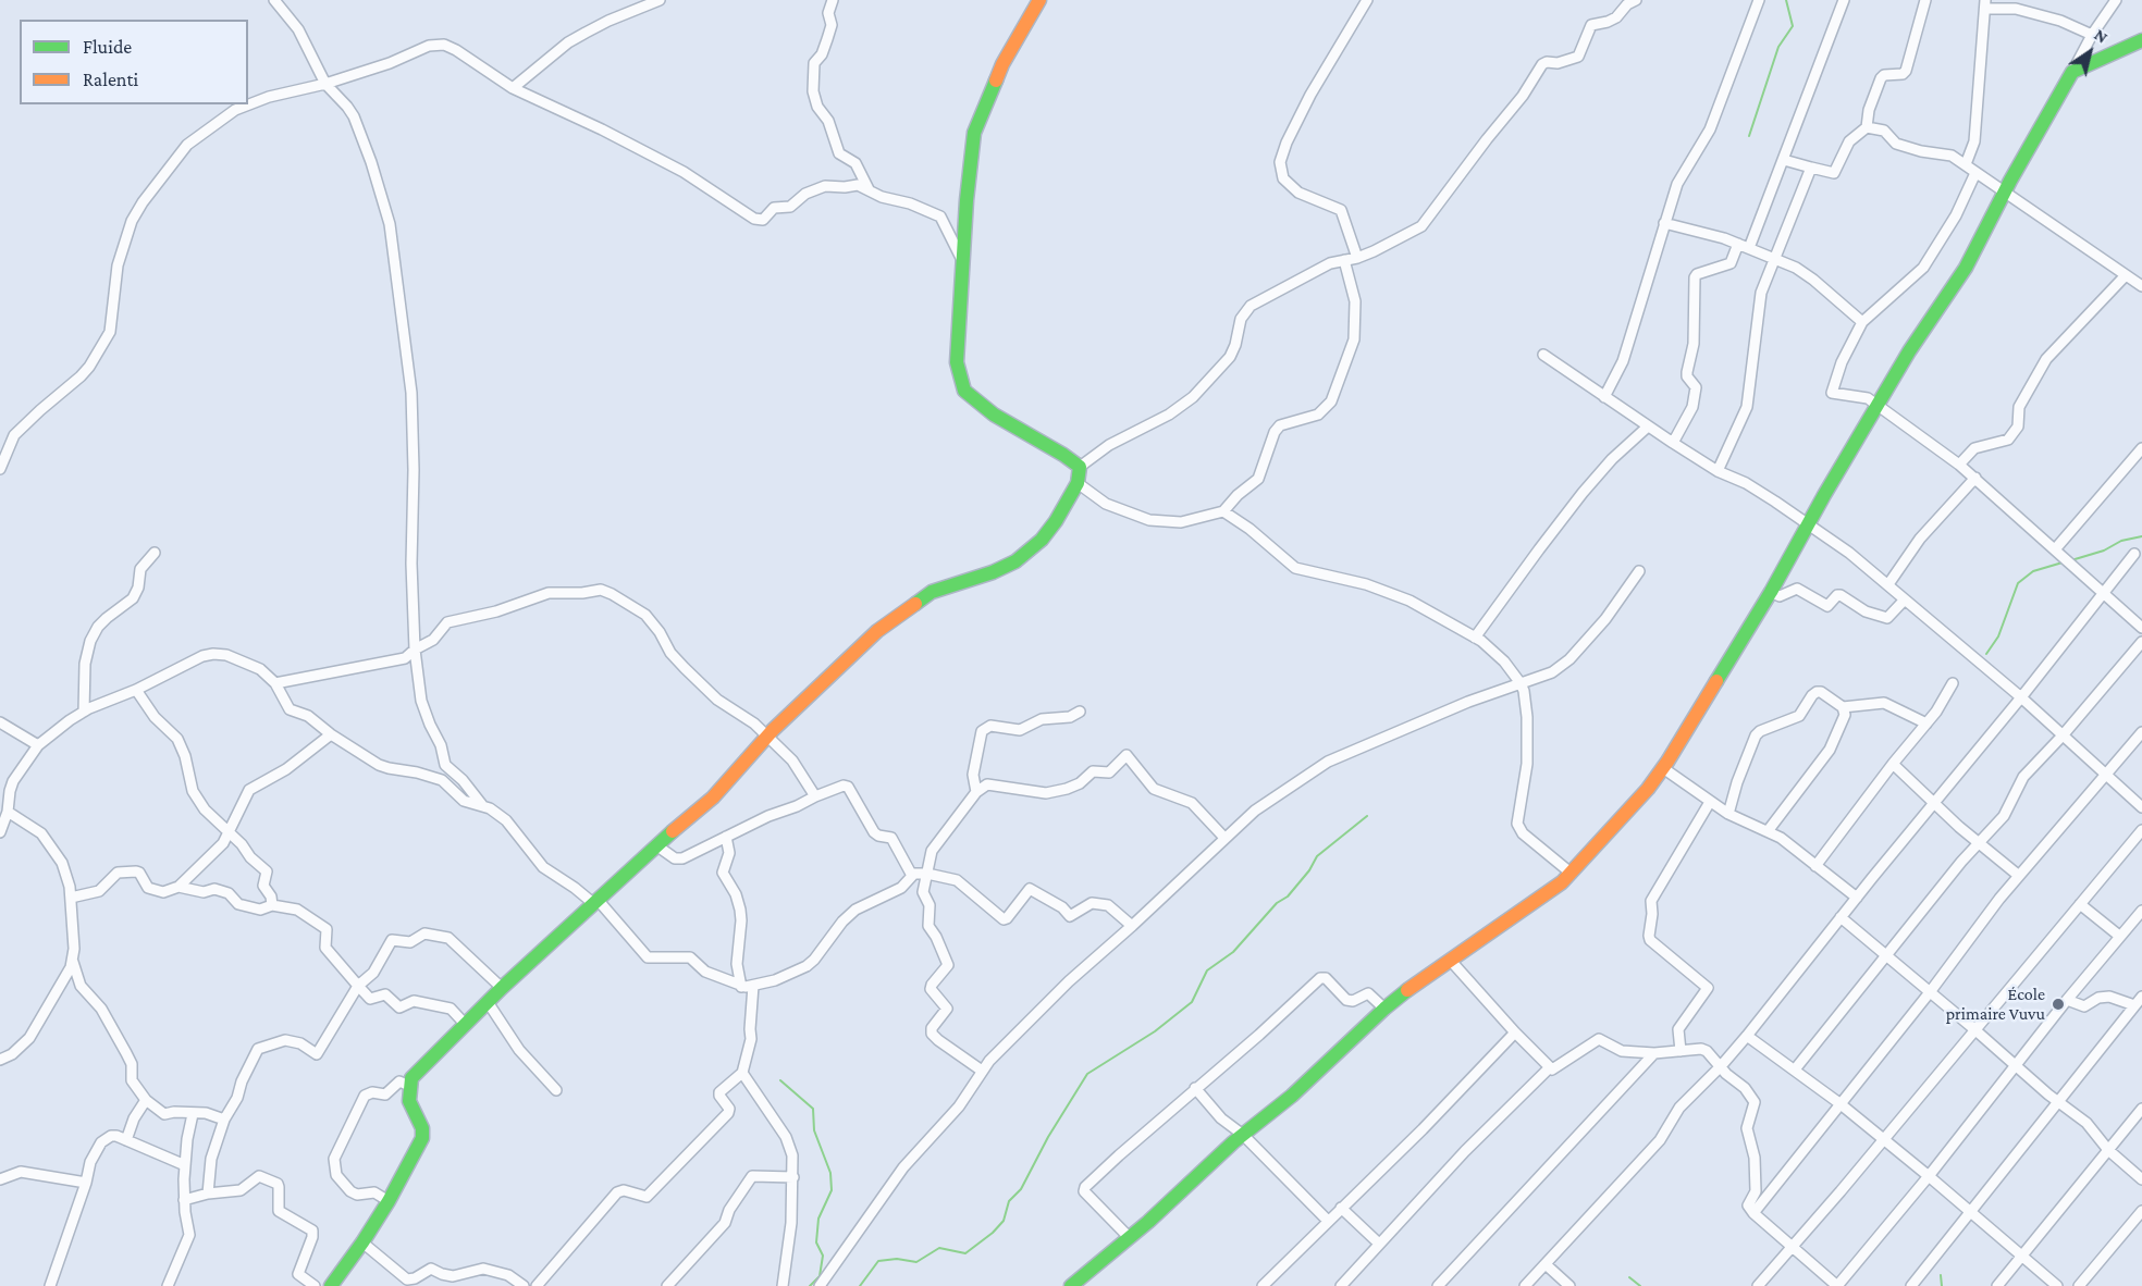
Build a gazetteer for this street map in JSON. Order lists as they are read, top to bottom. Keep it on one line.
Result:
{"places":["École primaire Vuvu"],"legend":["Fluide","Ralenti"],"north":"top right"}
